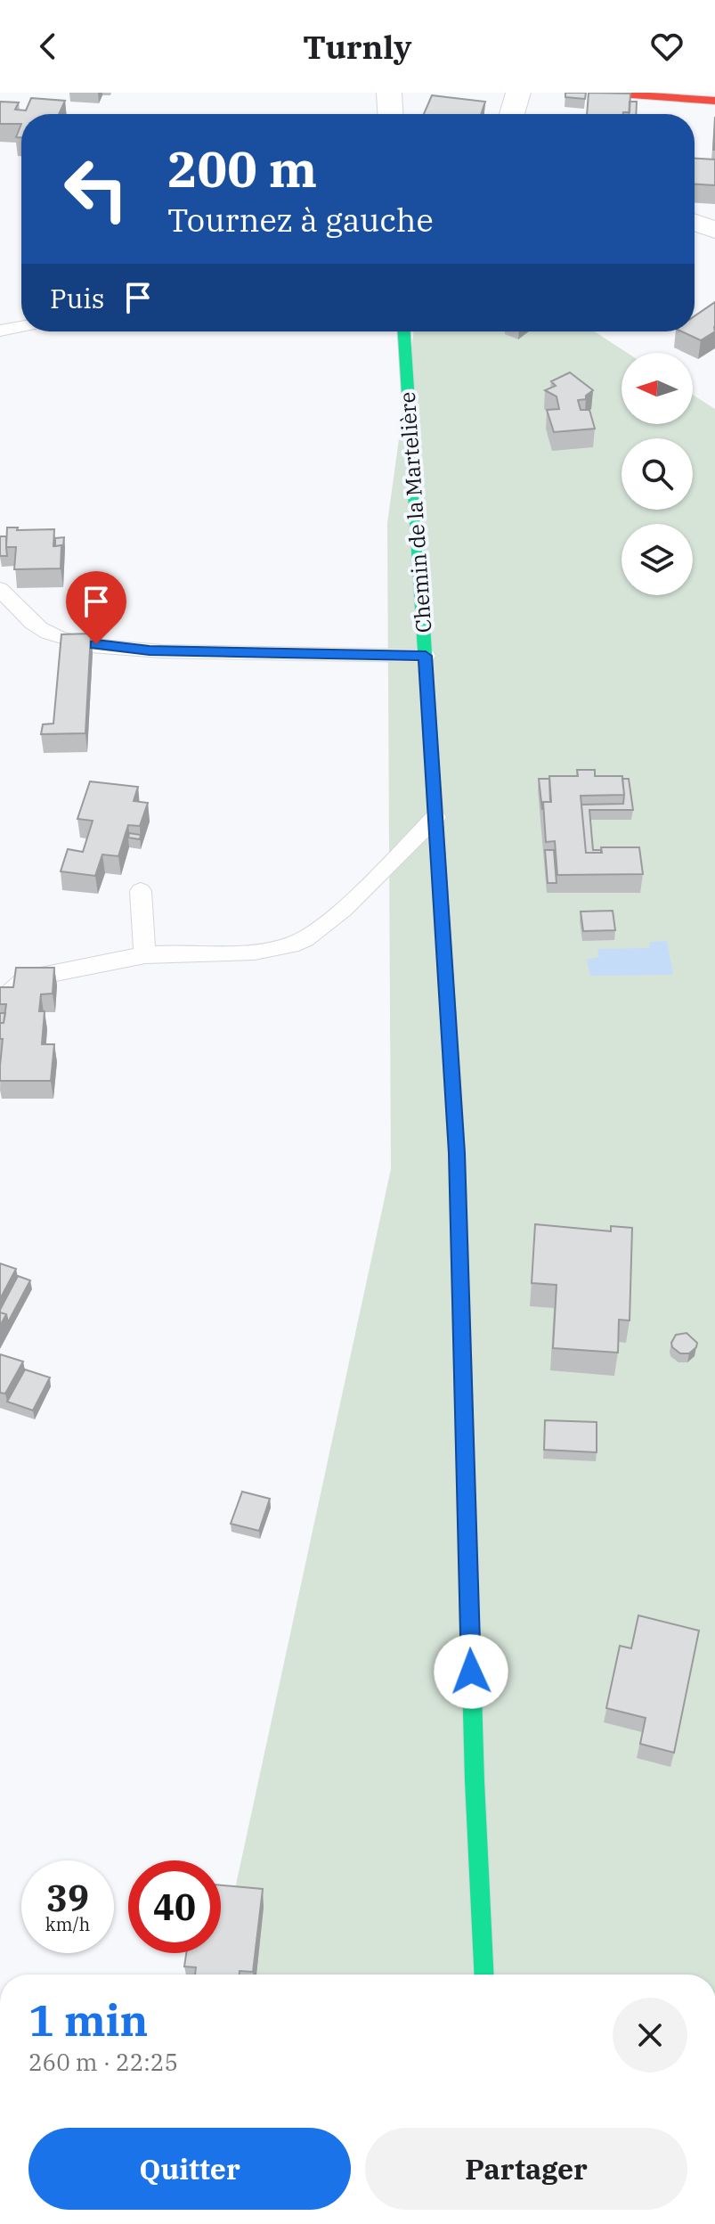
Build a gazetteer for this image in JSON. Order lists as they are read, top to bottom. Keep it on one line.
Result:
{"streets":{"street":["Chemin de la Martelière"]},"north":"left","page":{"header":"Turnly","turn":["200 m","Tournez à gauche"],"then":"Puis","speed":"39 km/h","limit":"40","heading":["1 min","260 m · 22:25"],"buttons":["Quitter","Partager"]}}
